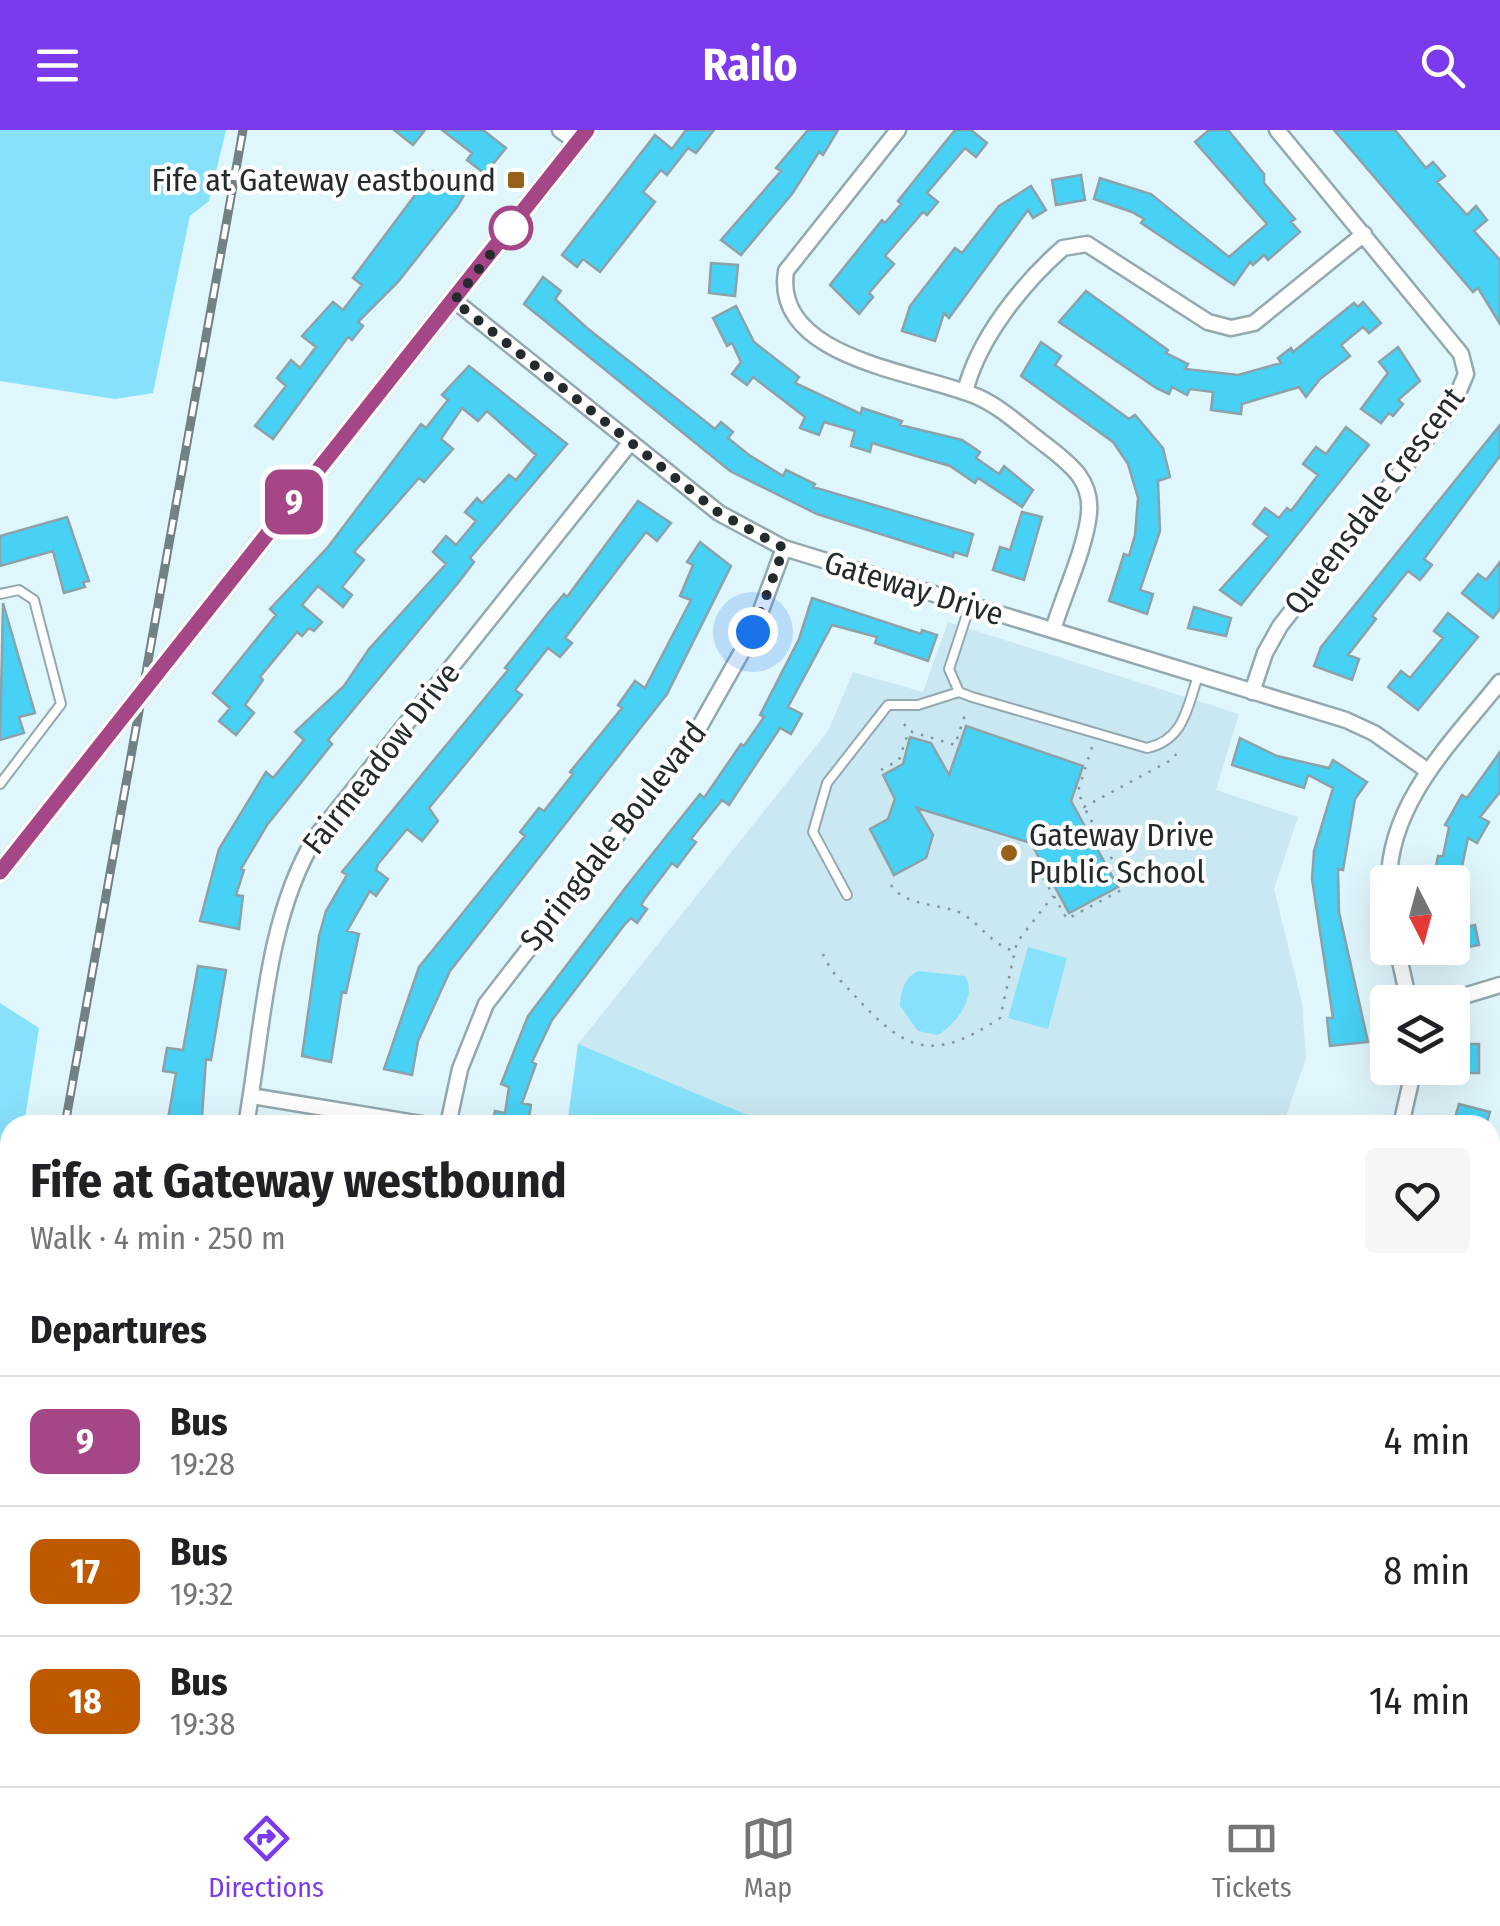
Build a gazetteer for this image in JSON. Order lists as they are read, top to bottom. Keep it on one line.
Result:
{"streets":{"street":["Queensdale Crescent","Gateway Drive","Fairmeadow Drive","Springdale Boulevard"]},"crossings":[["Queensdale Crescent","Gateway Drive"],["Gateway Drive","Fairmeadow Drive"],["Gateway Drive","Springdale Boulevard"]],"places":{"transit":["Fife at Gateway eastbound"],"other":["Gateway Drive Public School"]},"lines":["bus line 9"],"north":"bottom","page":{"header":"Railo","on_map":"9","heading":[["Fife at Gateway westbound","Walk · 4 min · 250 m"],"Departures"],"list":[{"mark":"9","name":"Bus","note":"19:28","value":"4 min"},{"mark":"17","name":"Bus","note":"19:32","value":"8 min"},{"mark":"18","name":"Bus","note":"19:38","value":"14 min"}],"tabs":["Directions","Map","Tickets"]}}
